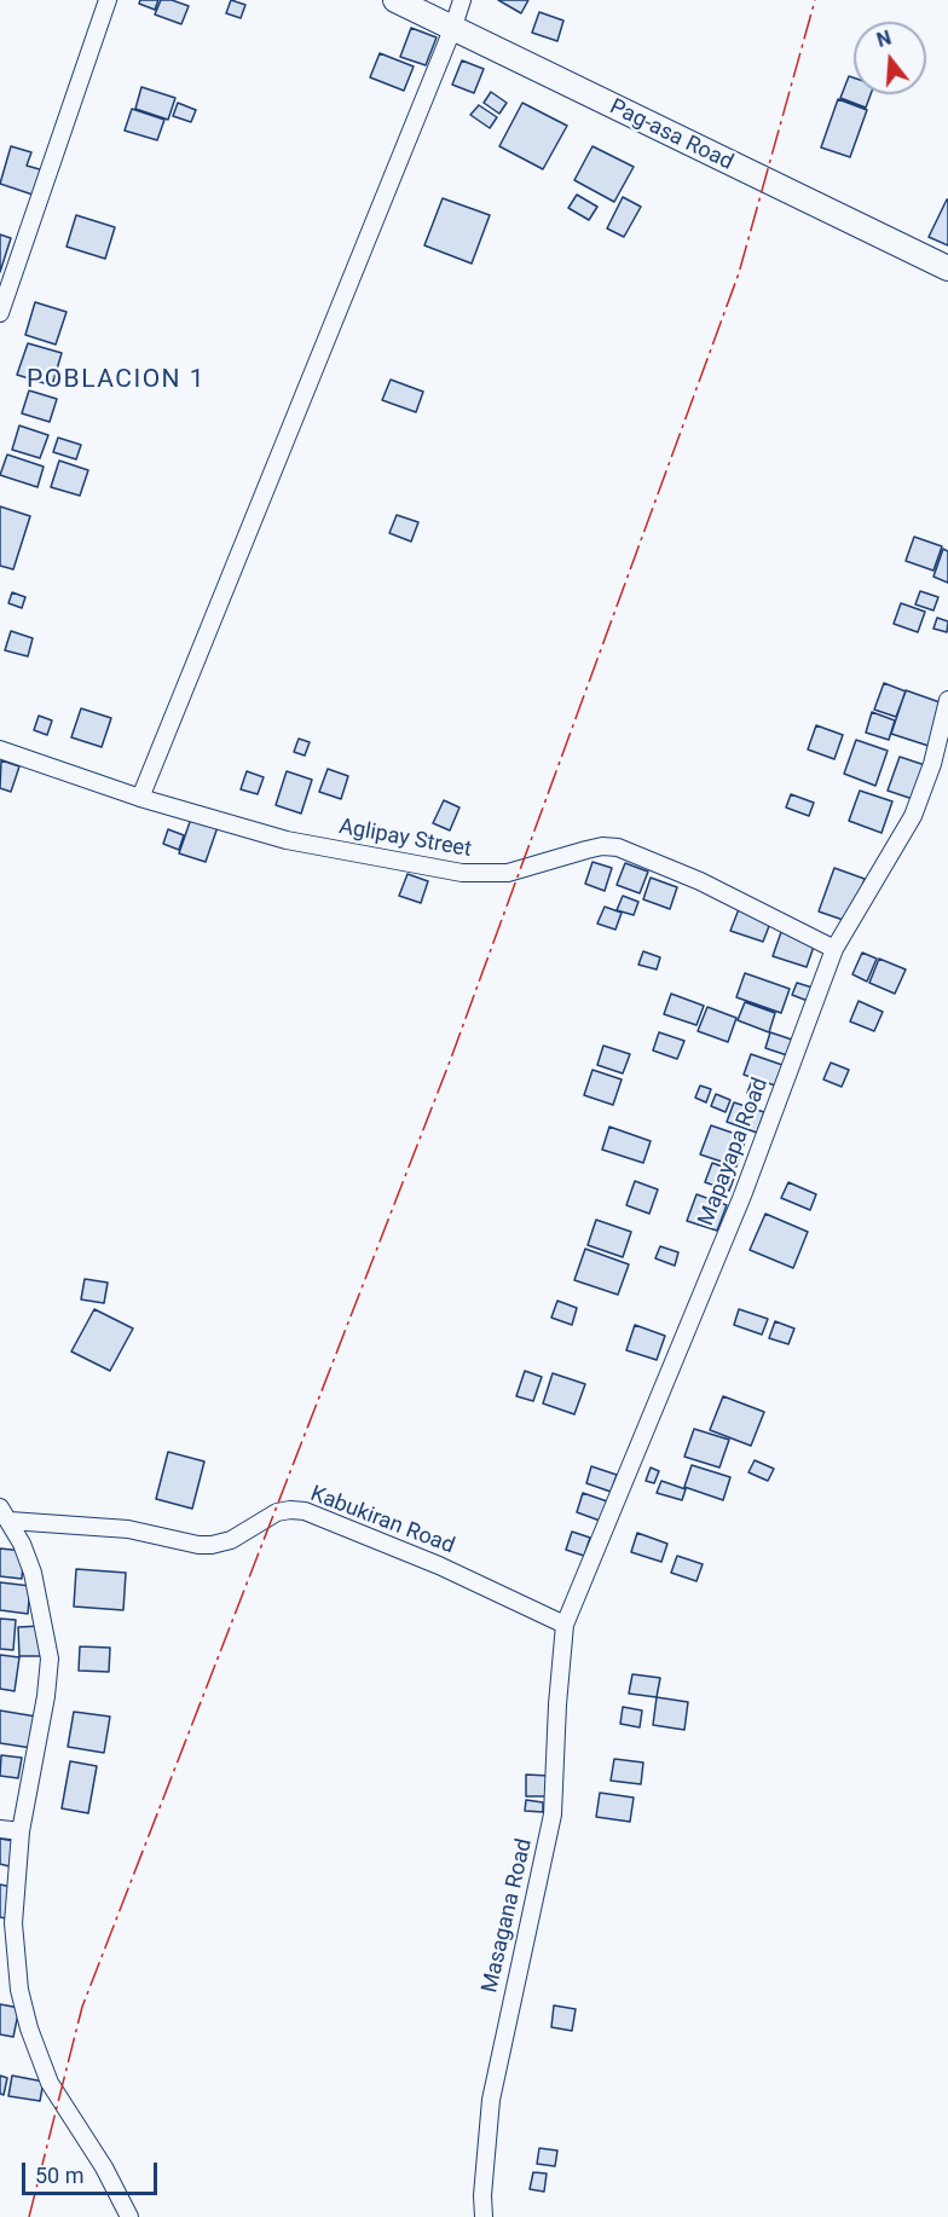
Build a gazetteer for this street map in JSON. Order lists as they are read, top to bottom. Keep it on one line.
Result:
{"streets":{"main road":["Pag-asa Road"],"street":["Aglipay Street","Mapayapa Road","Kabukiran Road","Masagana Road"]},"crossings":[["Aglipay Street","Mapayapa Road"],["Mapayapa Road","Kabukiran Road"],["Mapayapa Road","Masagana Road"],["Kabukiran Road","Masagana Road"]],"districts":["POBLACION 1"],"scale_bar":"50 m","north":"top"}
